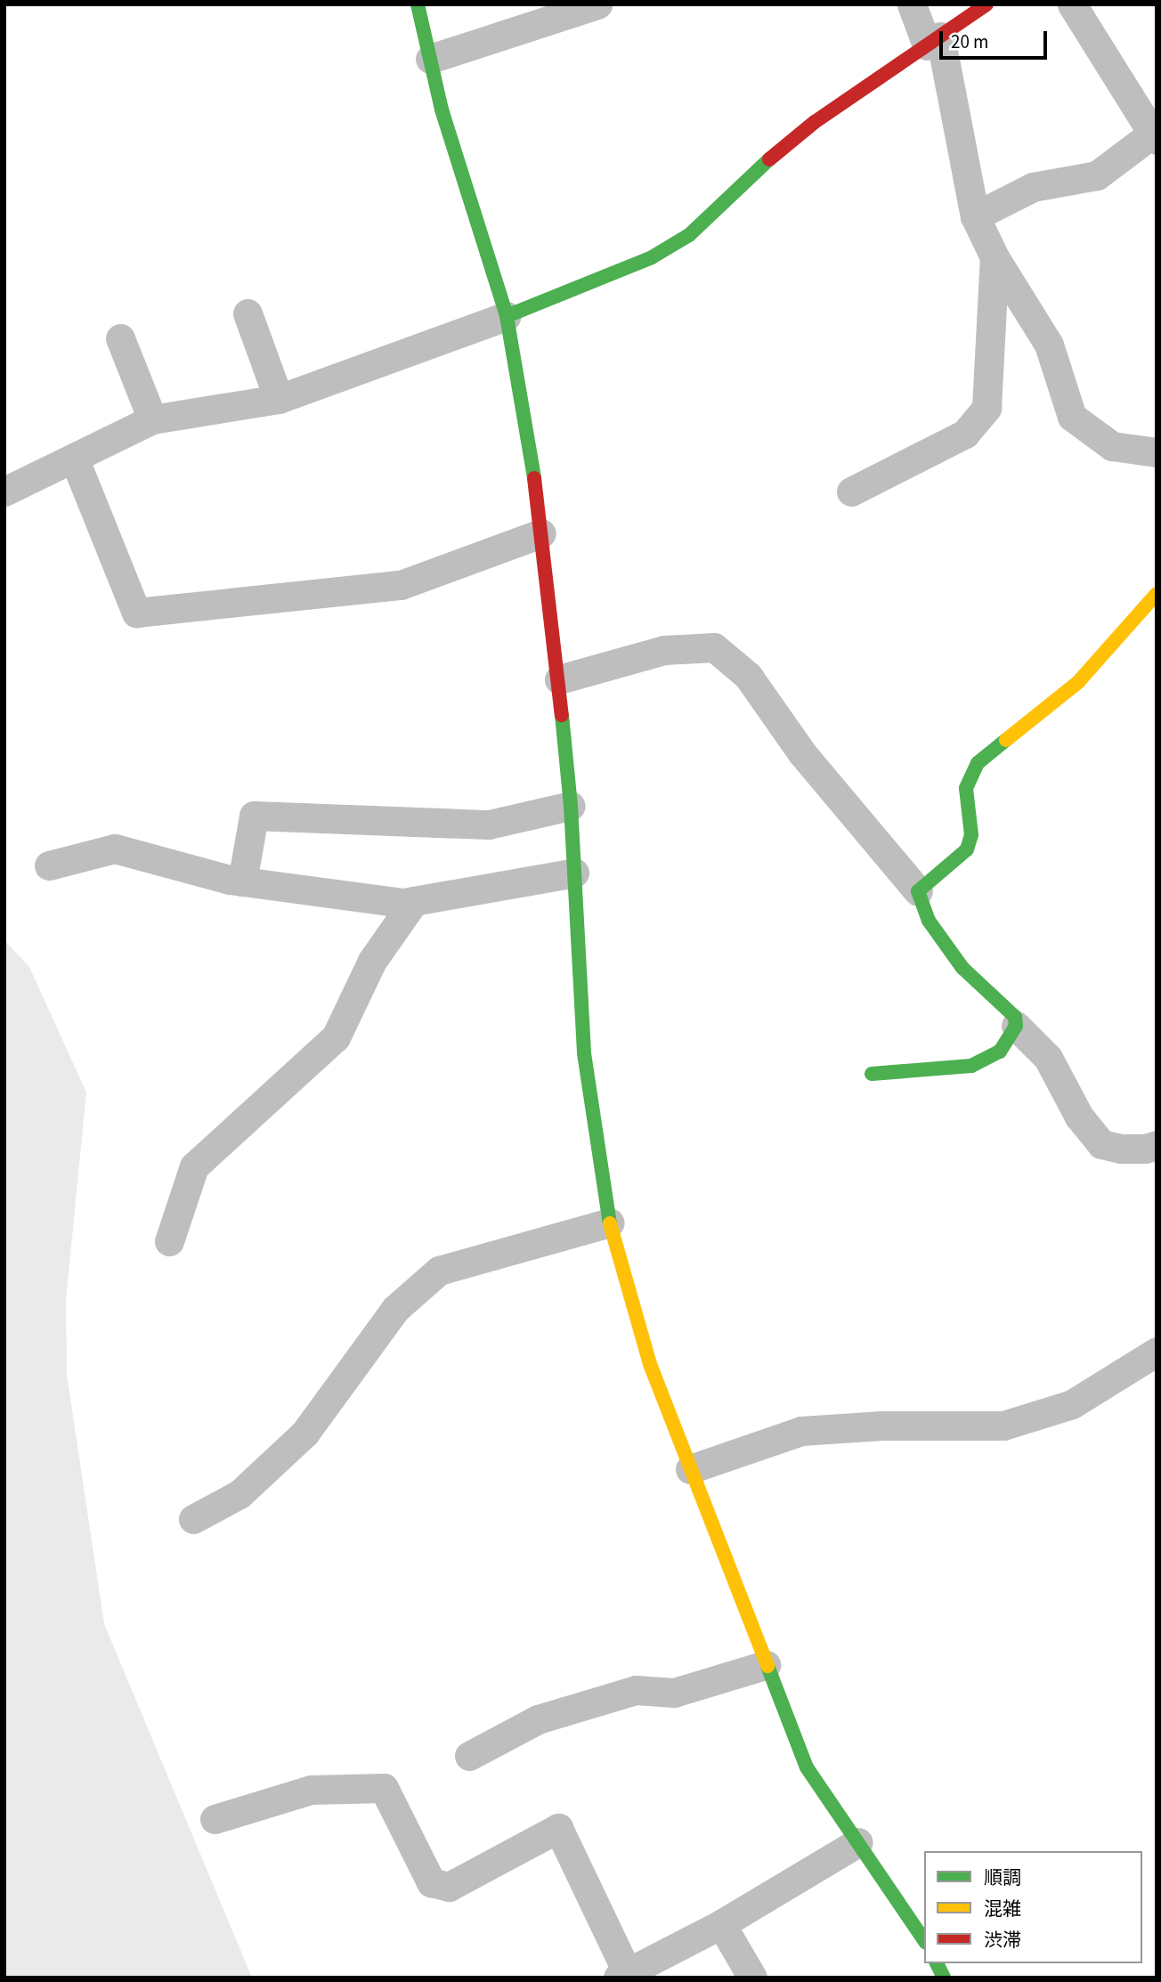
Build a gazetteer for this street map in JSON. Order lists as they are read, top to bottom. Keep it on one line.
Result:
{"legend":["順調","混雑","渋滞"],"scale_bar":"20 m"}
